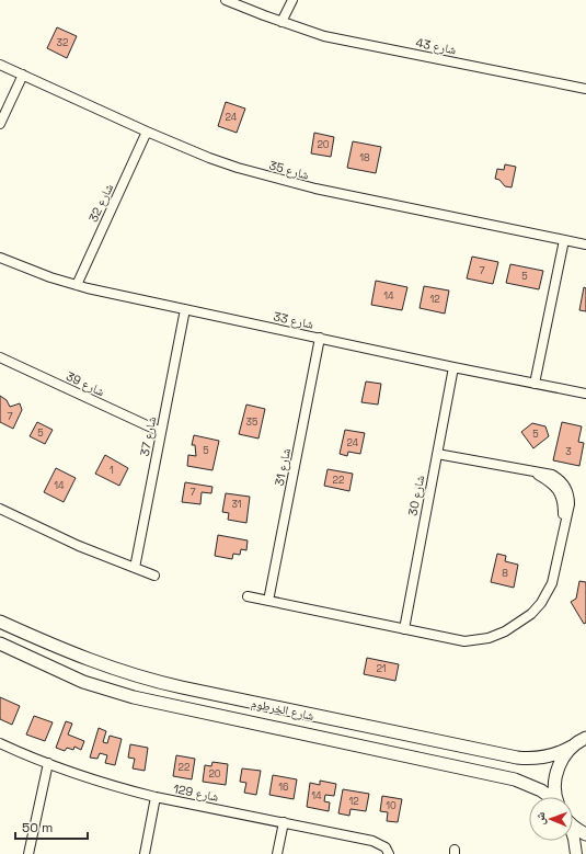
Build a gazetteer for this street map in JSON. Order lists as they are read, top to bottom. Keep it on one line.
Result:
{"streets":{"main road":["شارع الخرطوم"],"street":["شارع 43","شارع 35","شارع 32","شارع 33","شارع 39","شارع 37","شارع 31","شارع 30","شارع 129"]},"crossings":[["شارع 35","شارع 32"],["شارع 32","شارع 33"],["شارع 33","شارع 37"],["شارع 33","شارع 31"],["شارع 33","شارع 30"],["شارع 39","شارع 37"]],"house_numbers":["32","24","20","18","7","5","14","12","7","35","5","5","24","5","3","1","22","14","7","31","8","21","22","20","16","14","12","10"],"scale_bar":"50 m","north":"left"}
